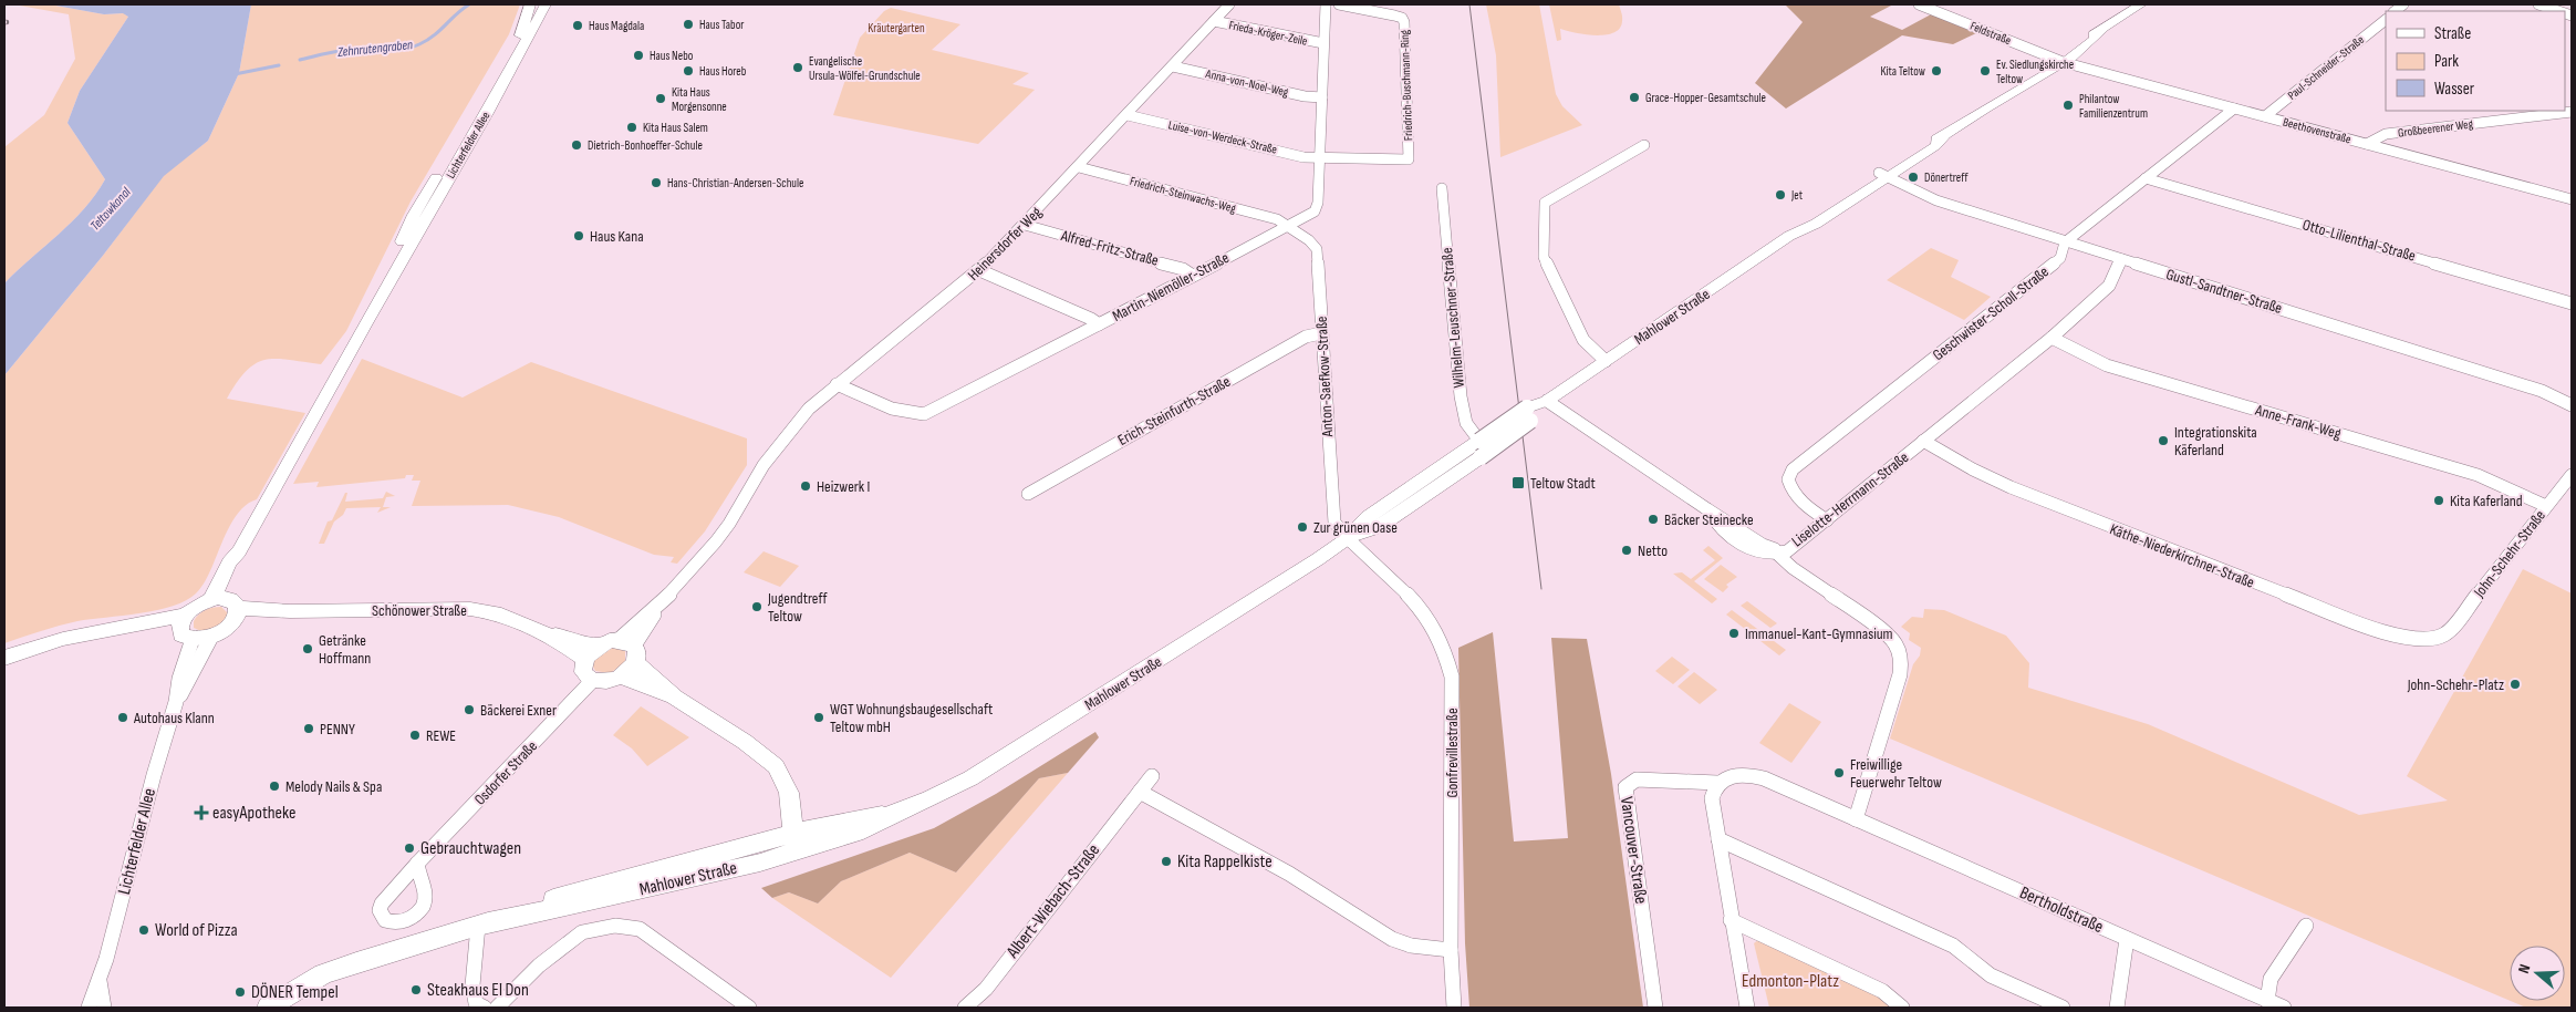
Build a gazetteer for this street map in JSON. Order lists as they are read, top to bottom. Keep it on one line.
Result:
{"streets":{"main road":["Lichterfelder Allee","Mahlower Straße","Schönower Straße"],"street":["Frieda-Kröger-Zeile","Feldstraße","Paul-Schneider-Straße","Anna-von-Noel-Weg","Friedrich-Buschmann-Ring","Großbeerener Weg","Beethovenstraße","Luise-von-Werdeck-Straße","Friedrich-Steinwachs-Weg","Otto-Lilienthal-Straße","Heinersdorfer Weg","Alfred-Fritz-Straße","Martin-Niemöller-Straße","Gustl-Sandtner-Straße","Geschwister-Scholl-Straße","Wilhelm-Leuschner-Straße","Anton-Saefkow-Straße","Erich-Steinfurth-Straße","Anne-Frank-Weg","Liselotte-Herrmann-Straße","John-Schehr-Straße","Käthe-Niederkirchner-Straße","Gonfrevillestraße","Osdorfer Straße","Vancouver-Straße","Albert-Wiebach-Straße","Bertholdstraße"]},"crossings":[["Frieda-Kröger-Zeile","Heinersdorfer Weg"],["Frieda-Kröger-Zeile","Martin-Niemöller-Straße"],["Feldstraße","Beethovenstraße"],["Feldstraße","Mahlower Straße"],["Paul-Schneider-Straße","Beethovenstraße"],["Anna-von-Noel-Weg","Heinersdorfer Weg"],["Anna-von-Noel-Weg","Martin-Niemöller-Straße"],["Friedrich-Buschmann-Ring","Luise-von-Werdeck-Straße"],["Friedrich-Buschmann-Ring","Martin-Niemöller-Straße"],["Großbeerener Weg","Beethovenstraße"],["Beethovenstraße","Geschwister-Scholl-Straße"],["Beethovenstraße","Mahlower Straße"],["Luise-von-Werdeck-Straße","Heinersdorfer Weg"],["Luise-von-Werdeck-Straße","Martin-Niemöller-Straße"],["Lichterfelder Allee","Schönower Straße"],["Friedrich-Steinwachs-Weg","Heinersdorfer Weg"],["Friedrich-Steinwachs-Weg","Martin-Niemöller-Straße"],["Friedrich-Steinwachs-Weg","Anton-Saefkow-Straße"],["Otto-Lilienthal-Straße","Geschwister-Scholl-Straße"],["Heinersdorfer Weg","Alfred-Fritz-Straße"],["Heinersdorfer Weg","Martin-Niemöller-Straße"],["Heinersdorfer Weg","Schönower Straße"],["Heinersdorfer Weg","Osdorfer Straße"],["Alfred-Fritz-Straße","Martin-Niemöller-Straße"],["Martin-Niemöller-Straße","Anton-Saefkow-Straße"],["Gustl-Sandtner-Straße","Geschwister-Scholl-Straße"],["Gustl-Sandtner-Straße","Mahlower Straße"],["Gustl-Sandtner-Straße","Liselotte-Herrmann-Straße"],["Geschwister-Scholl-Straße","Liselotte-Herrmann-Straße"],["Mahlower Straße","Wilhelm-Leuschner-Straße"],["Mahlower Straße","Anton-Saefkow-Straße"],["Mahlower Straße","Liselotte-Herrmann-Straße"],["Mahlower Straße","Gonfrevillestraße"],["Anton-Saefkow-Straße","Erich-Steinfurth-Straße"],["Anton-Saefkow-Straße","Gonfrevillestraße"],["Anne-Frank-Weg","Liselotte-Herrmann-Straße"],["Anne-Frank-Weg","John-Schehr-Straße"],["Liselotte-Herrmann-Straße","Käthe-Niederkirchner-Straße"],["John-Schehr-Straße","Käthe-Niederkirchner-Straße"],["Schönower Straße","Osdorfer Straße"],["Vancouver-Straße","Bertholdstraße"]],"water":["Zehnrutengraben","Teltowkanal"],"parks":["Kräutergarten","Edmonton-Platz"],"places":{"other":["Haus Tabor","Haus Magdala","Haus Nebo","Evangelische Ursula-Wölfel-Grundschule","Haus Horeb","Kita Teltow","Ev. Siedlungskirche Teltow","Grace-Hopper-Gesamtschule","Kita Haus Morgensonne","Philantow Familienzentrum","Kita Haus Salem","Dietrich-Bonhoeffer-Schule","Dönertreff","Hans-Christian-Andersen-Schule","Jet","Haus Kana","Integrationskita Käferland","Heizwerk I","Kita Kaferland","Bäcker Steinecke","Zur grünen Oase","Netto","Jugendtreff Teltow","Immanuel-Kant-Gymnasium","Getränke Hoffmann","John-Schehr-Platz","Bäckerei Exner","Autohaus Klann","WGT Wohnungsbaugesellschaft Teltow mbH","PENNY","REWE","Freiwillige Feuerwehr Teltow","Melody Nails & Spa","Gebrauchtwagen","Kita Rappelkiste","World of Pizza","Steakhaus El Don","DÖNER Tempel"],"transit":["Teltow Stadt"],"health":["easyApotheke"]},"legend":["Straße","Park","Wasser"],"north":"left"}
